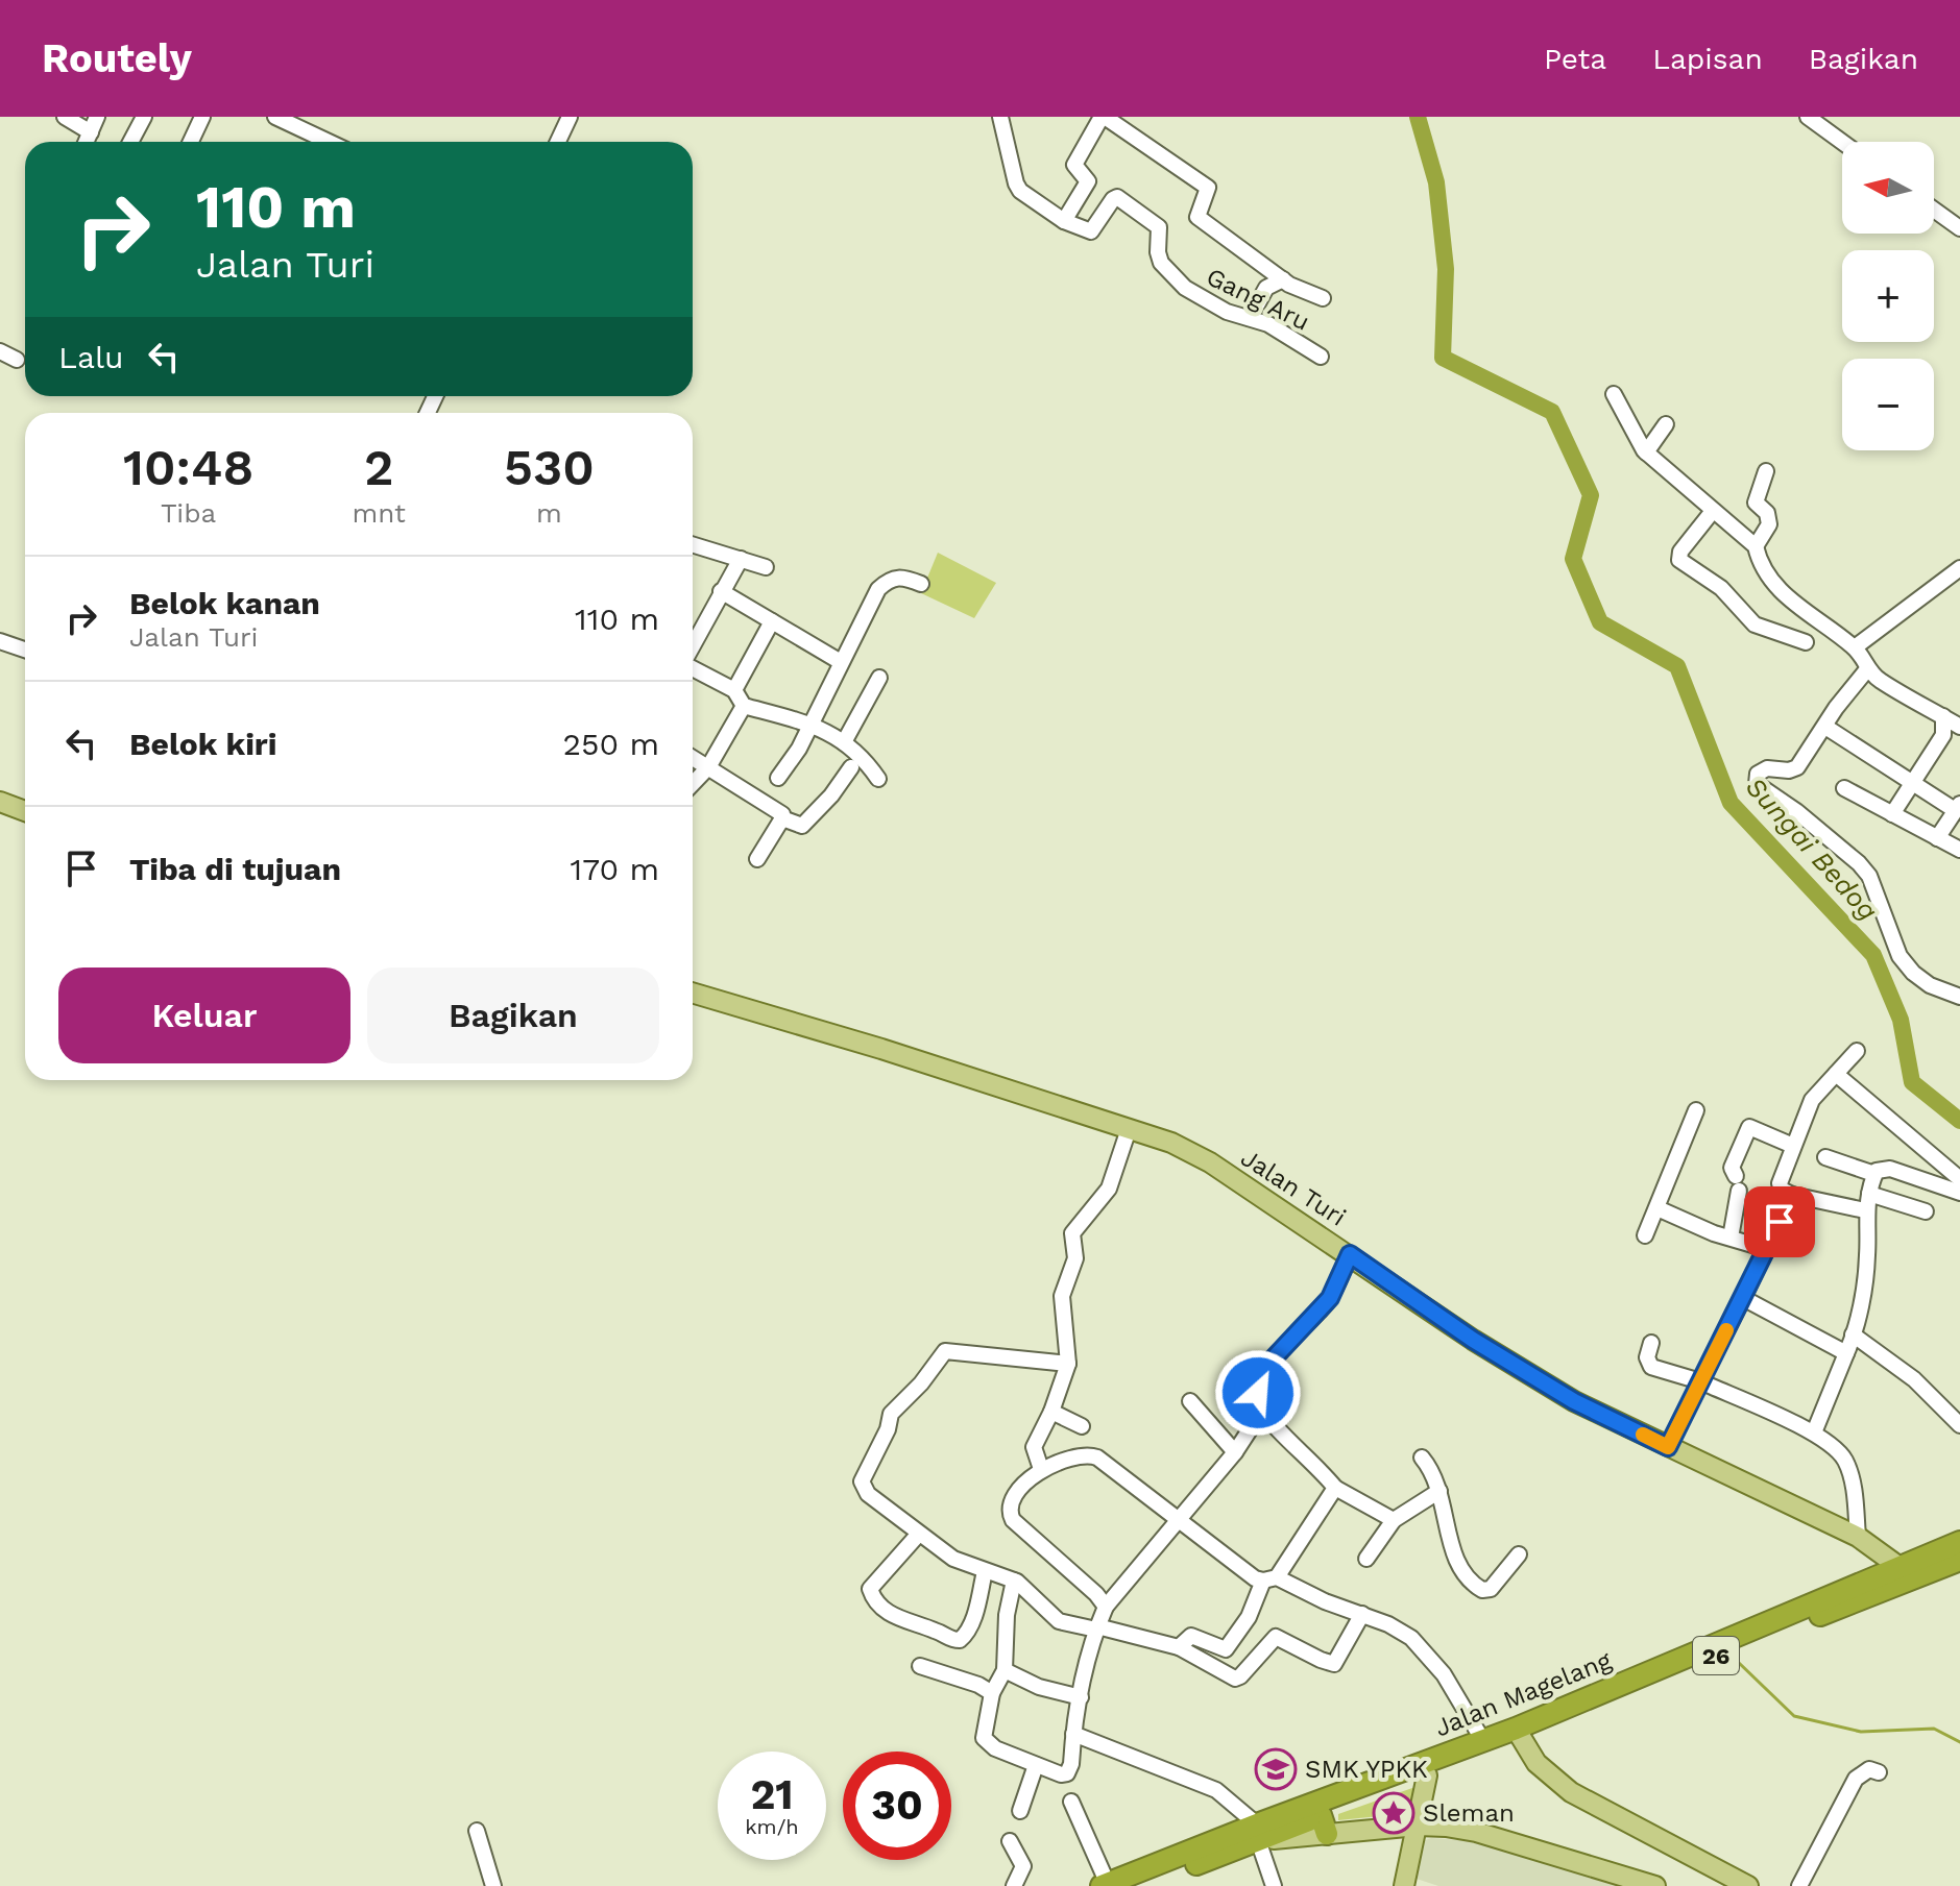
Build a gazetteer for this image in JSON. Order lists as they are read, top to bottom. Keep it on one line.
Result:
{"streets":{"highway":["26","Jalan Magelang"],"main road":["Jalan Turi"],"street":["Gang Aru"]},"crossings":[["Jalan Turi","Jalan Magelang"]],"water":["Sungai Bedog"],"places":{"school or university":["SMK YPKK"],"place":["Sleman"]},"north":"left","page":{"header":"Routely","nav":["Peta","Lapisan","Bagikan"],"map_buttons":["+","−"],"turn":["110 m","Jalan Turi"],"then":"Lalu","eta":["10:48","Tiba","2","mnt","530","m"],"list":[{"name":"Belok kanan","note":"Jalan Turi","value":"110 m"},{"name":"Belok kiri","value":"250 m"},{"name":"Tiba di tujuan","value":"170 m"}],"buttons":["Keluar","Bagikan"],"speed":"21 km/h","limit":"30"}}
